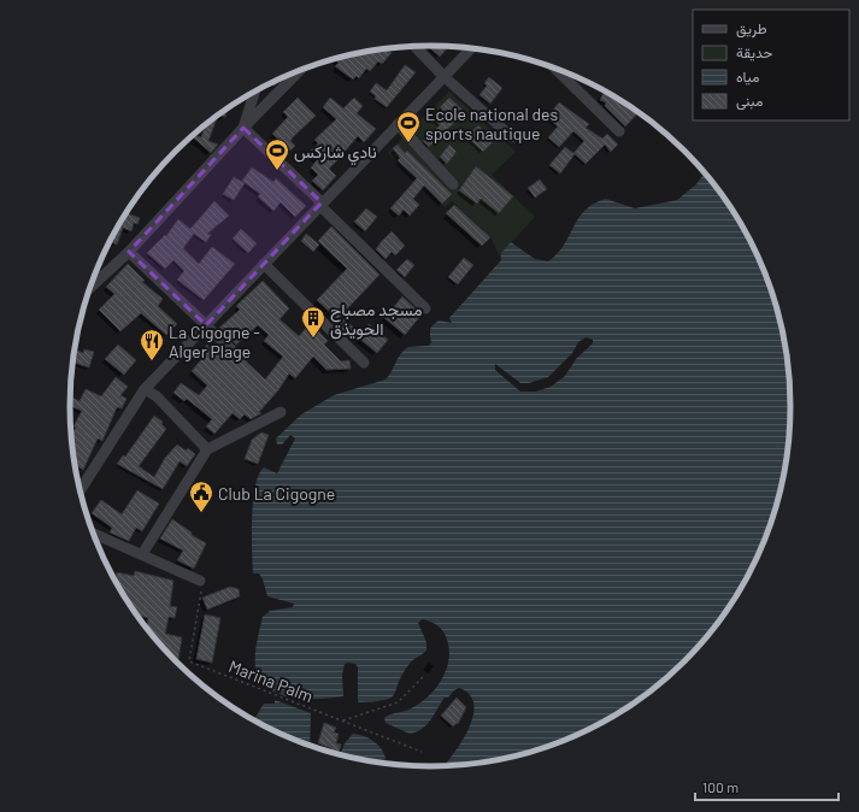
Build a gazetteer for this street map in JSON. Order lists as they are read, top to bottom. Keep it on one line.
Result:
{"streets":{"path":["Marina Palm"]},"places":{"sports":["Ecole national des sports nautique","نادي شاركس"],"building":["مسجد مصباح الحويذق"],"restaurant":["La Cigogne - Alger Plage"],"public building":["Club La Cigogne"]},"legend":["طريق","حديقة","مياه","مبنى"],"scale_bar":"100 m"}
